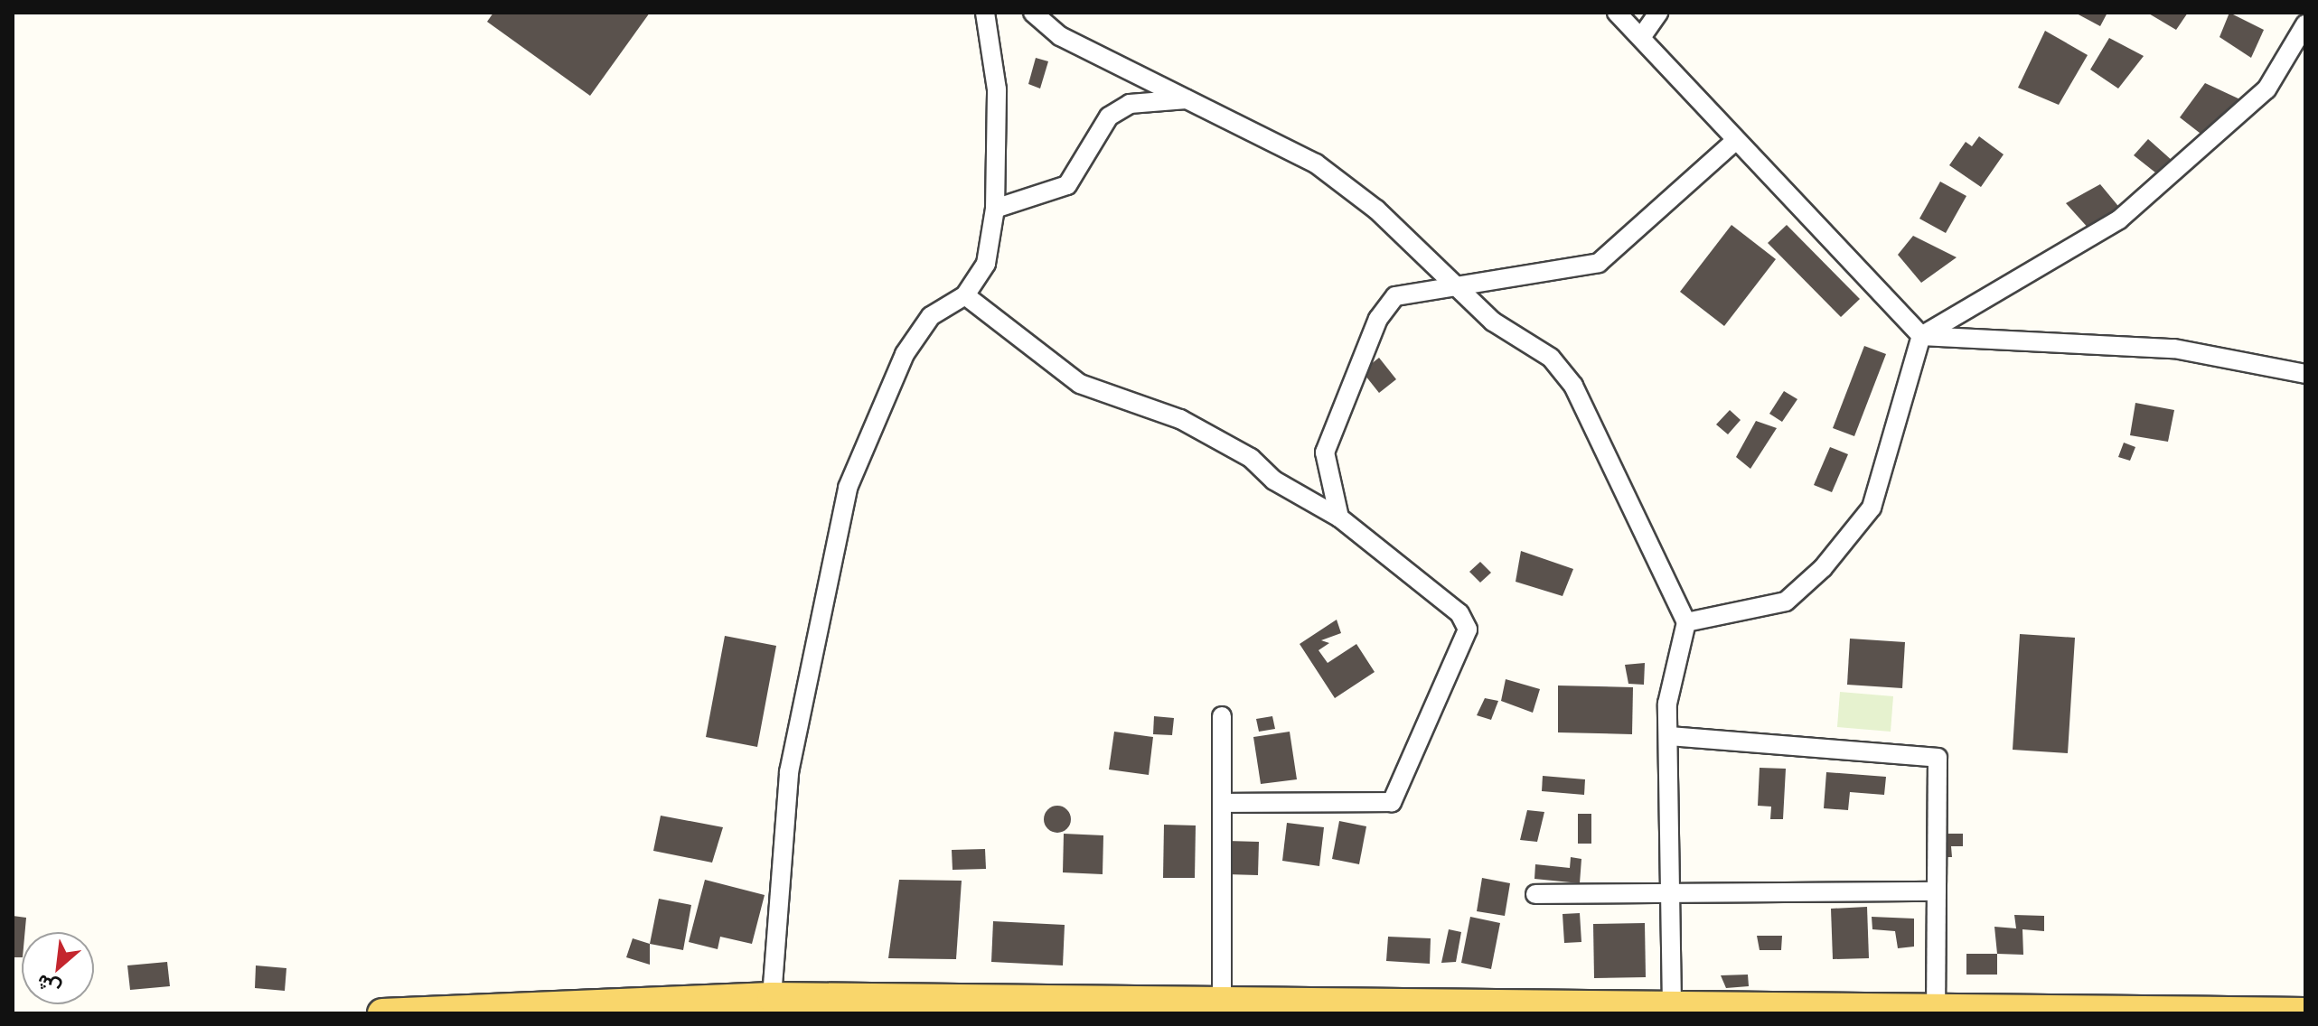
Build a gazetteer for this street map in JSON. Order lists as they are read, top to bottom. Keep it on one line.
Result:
{"north":"bottom left"}
